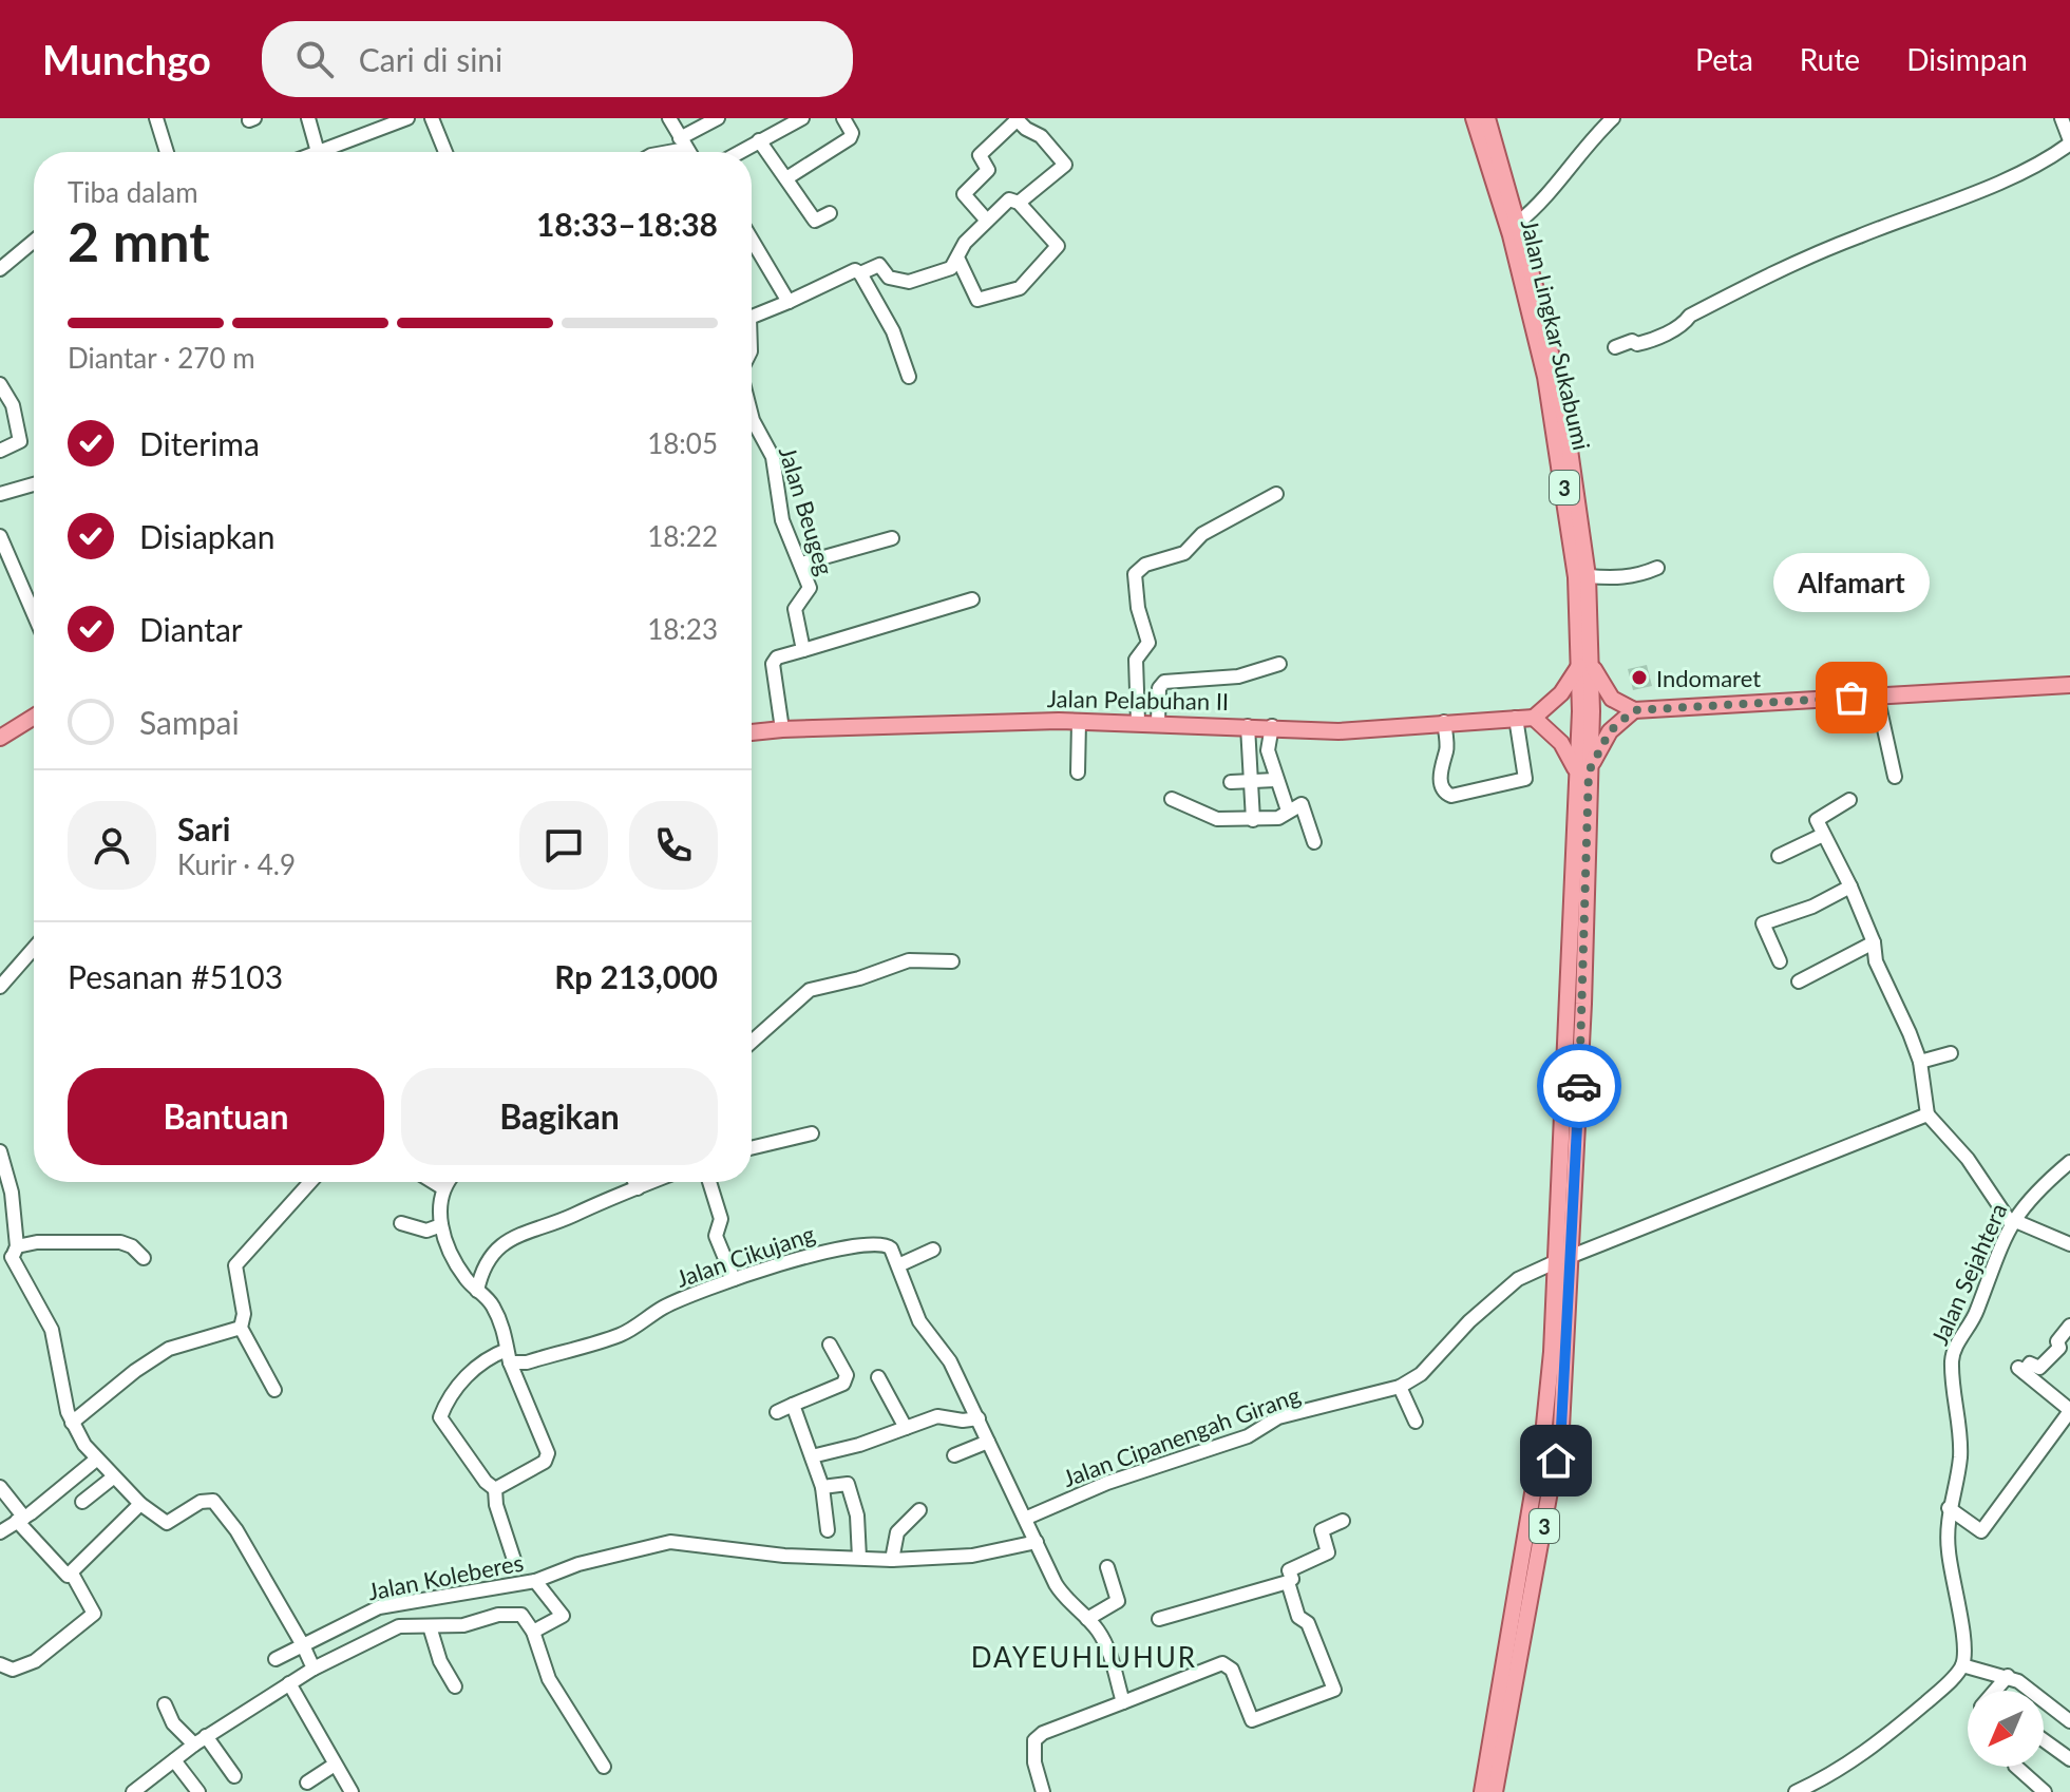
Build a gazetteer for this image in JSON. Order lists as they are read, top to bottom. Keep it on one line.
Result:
{"streets":{"main road":["Jalan Lingkar Sukabumi","3","Jalan Pelabuhan II"],"street":["Jalan Beugeg","Jalan Cikujang","Jalan Sejahtera","Jalan Cipanengah Girang","Jalan Koleberes"]},"crossings":[["Jalan Lingkar Sukabumi","3"],["3","Jalan Cipanengah Girang"]],"districts":["DAYEUHLUHUR"],"places":["Indomaret","Alfamart"],"north":"bottom left","page":{"header":"Munchgo","search":"Cari di sini","nav":["Peta","Rute","Disimpan"],"heading":["2 mnt","Tiba dalam","18:33–18:38"],"panel":["Sari","Kurir · 4.9","Pesanan #5103","Rp 213,000"],"bar":"Diantar · 270 m","list":[["Diterima","18:05"],["Disiapkan","18:22"],["Diantar","18:23"],"Sampai"],"bubble":"Alfamart","buttons":["Bantuan","Bagikan"]}}
